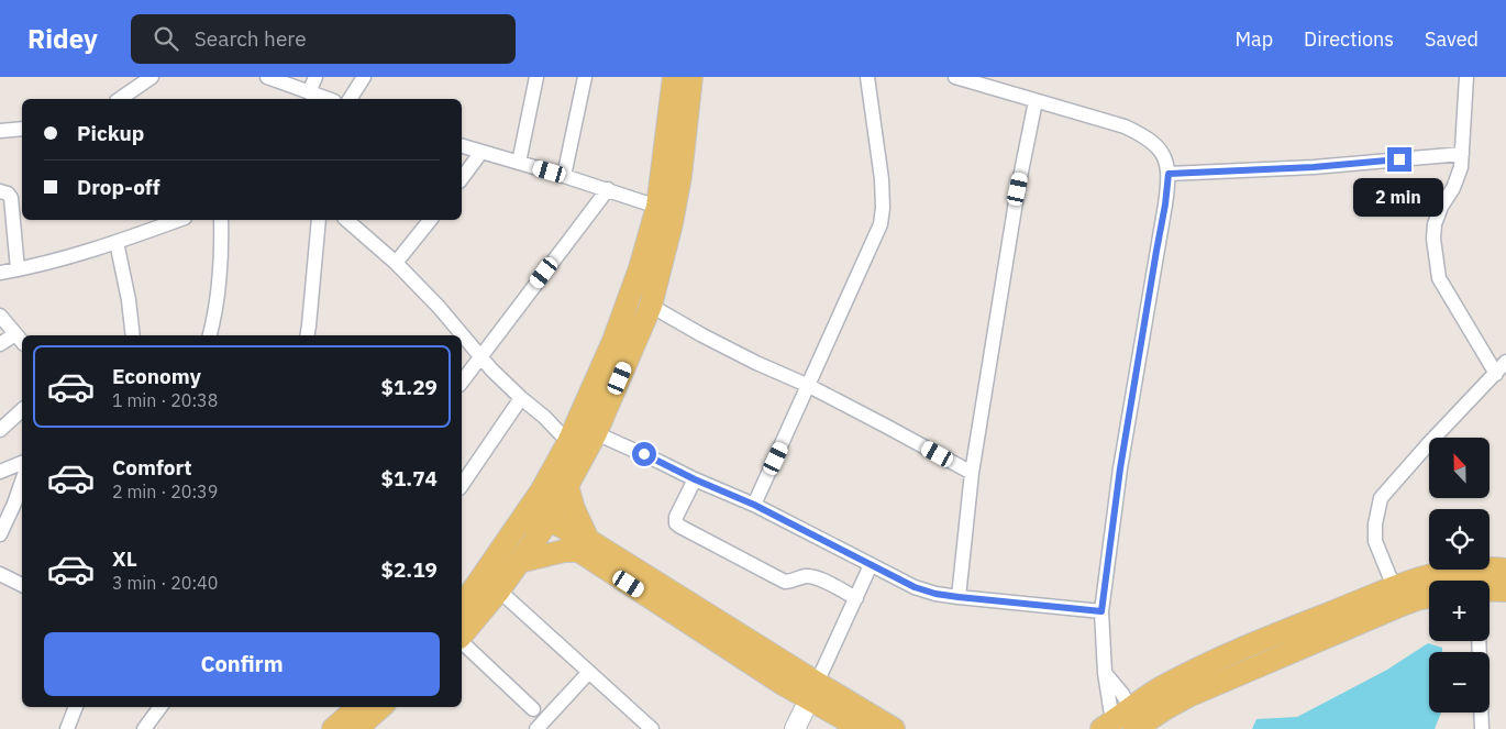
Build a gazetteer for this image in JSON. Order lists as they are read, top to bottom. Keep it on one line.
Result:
{"north":"top","page":{"header":"Ridey","search":"Search here","nav":["Map","Directions","Saved"],"banner":["Pickup","Drop-off"],"bubble":"2 min","list":[{"name":"Economy","note":"1 min · 20:38","value":"$1.29"},{"name":"Comfort","note":"2 min · 20:39","value":"$1.74"},{"name":"XL","note":"3 min · 20:40","value":"$2.19"}],"map_buttons":["+","−"],"buttons":"Confirm"}}
